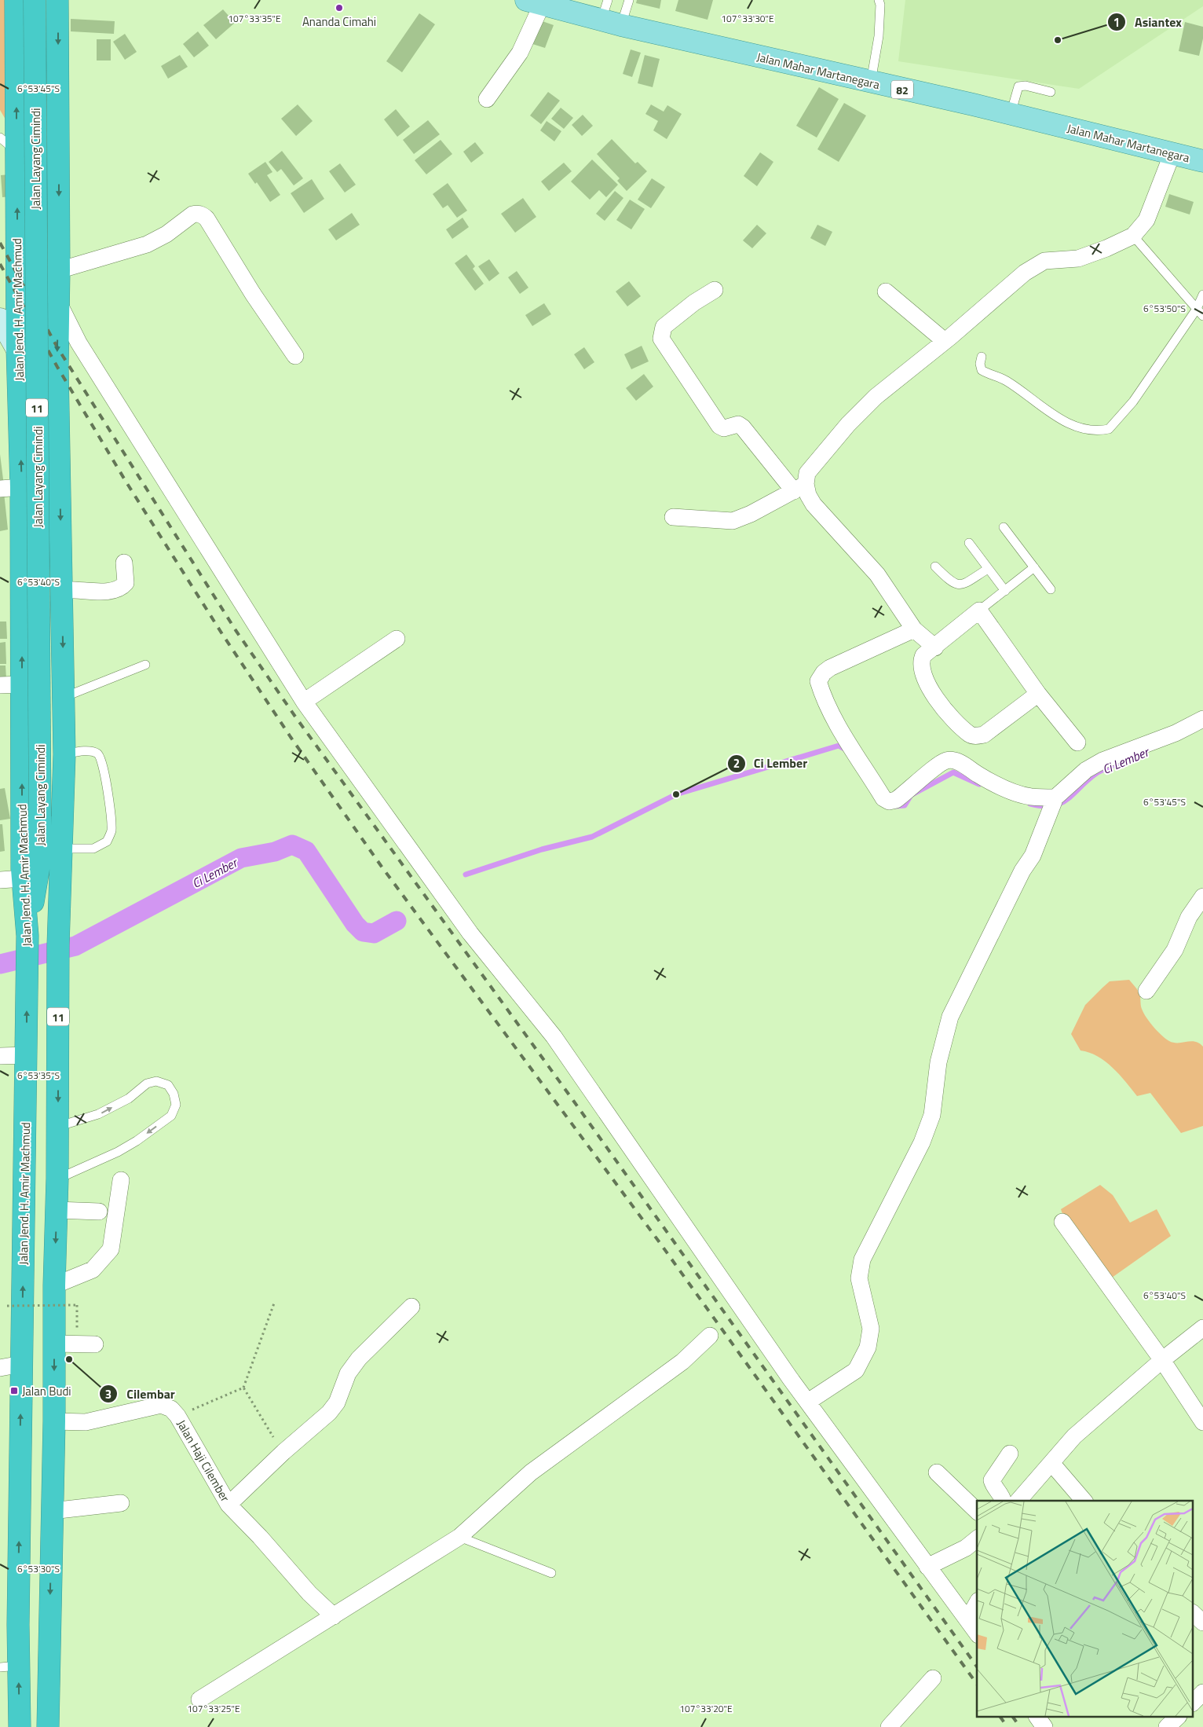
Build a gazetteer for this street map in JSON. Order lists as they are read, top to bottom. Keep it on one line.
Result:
{"streets":{"highway":["Jalan Layang Cimindi","Jalan Jend. H. Amir Machmud","11"],"main road":["Jalan Mahar Martanegara","82"],"street":["Jalan Haji Cilember"]},"crossings":[["Jalan Layang Cimindi","Jalan Jend. H. Amir Machmud"],["Jalan Layang Cimindi","11"],["11","Jalan Haji Cilember"]],"water":["Ci Lember"],"places":{"other":["Ananda Cimahi","Asiantex","Ci Lember","Cilembar"],"transit":["Jalan Budi"]},"coordinates":["107°33'30\"E","107°33'35\"E","6°53'45\"S","6°53'50\"S","6°53'40\"S","6°53'35\"S","6°53'30\"S","107°33'25\"E","107°33'20\"E"]}
